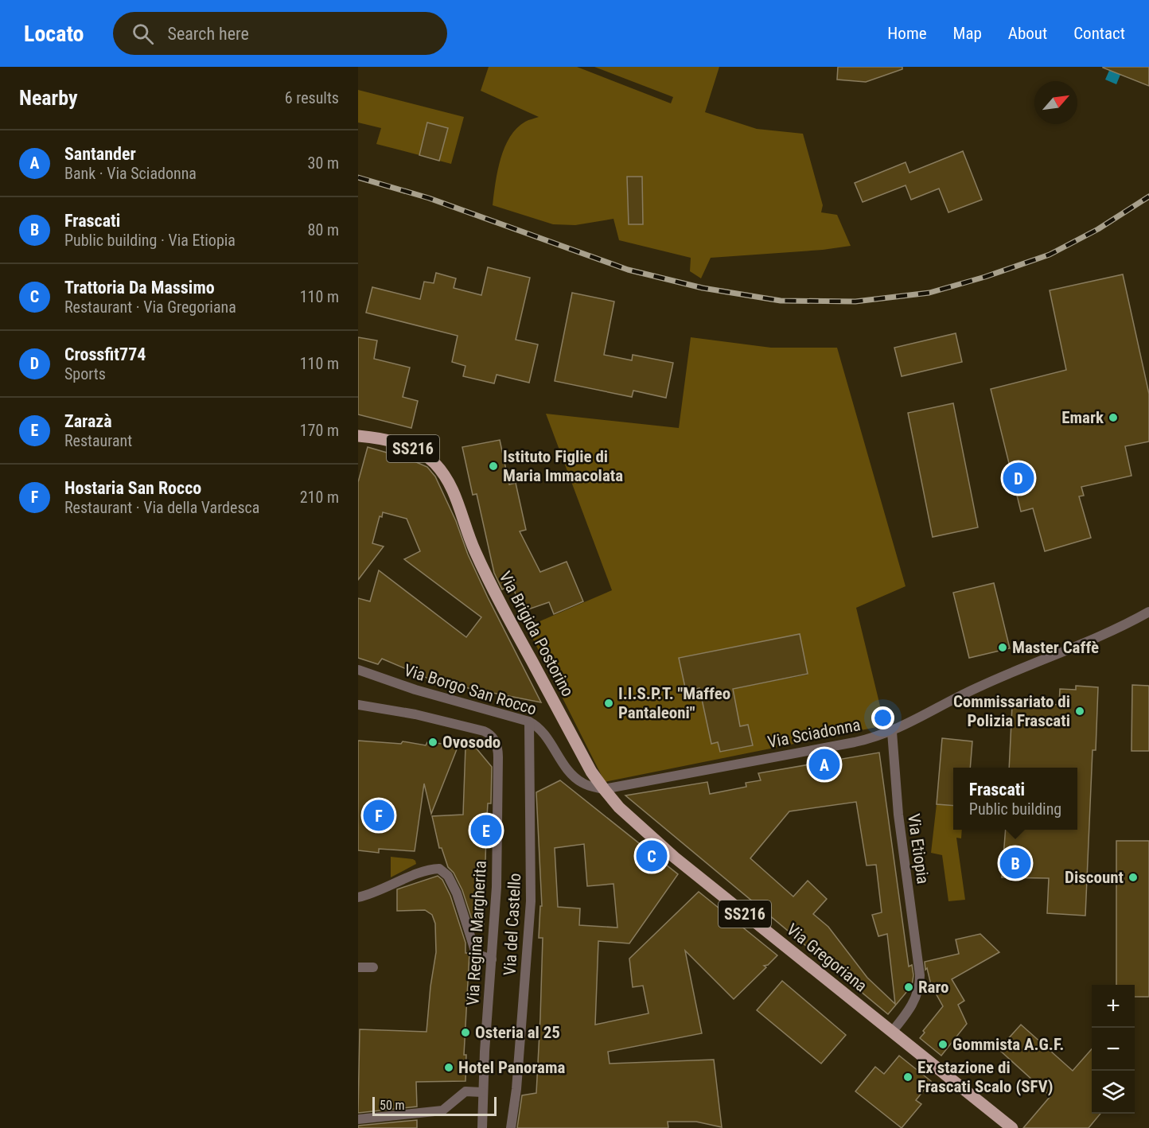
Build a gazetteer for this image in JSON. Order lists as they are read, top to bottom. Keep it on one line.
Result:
{"streets":{"main road":["SS216","Via Brigida Postorino","Via Gregoriana"],"street":["Via Borgo San Rocco","Via Sciadonna","Via Etiopia","Via del Castello","Via Regina Margherita"]},"crossings":[["Via Brigida Postorino","Via Borgo San Rocco"],["Via Brigida Postorino","Via Sciadonna"],["Via Brigida Postorino","Via Gregoriana"],["Via Borgo San Rocco","Via Sciadonna"],["Via Borgo San Rocco","Via del Castello"],["Via Borgo San Rocco","Via Gregoriana"],["Via Sciadonna","Via Etiopia"],["Via Sciadonna","Via Gregoriana"],["Via Etiopia","Via Gregoriana"]],"places":["Emark","Istituto Figlie di Maria Immacolata","Master Caffè","I.I.S.P.T. \"Maffeo Pantaleoni\"","Commissariato di Polizia Frascati","Ovosodo","Discount","Raro","Osteria al 25","Gommista A.G.F.","Hotel Panorama","Ex stazione di Frascati Scalo (SFV)"],"scale_bar":"50 m","north":"top right","page":{"header":"Locato","search":"Search here","nav":["Home","Map","About","Contact"],"heading":["Nearby","6 results"],"list":[{"mark":"A","name":"Santander","note":"Bank · Via Sciadonna","value":"30 m"},{"mark":"B","name":"Frascati","note":"Public building · Via Etiopia","value":"80 m"},{"mark":"C","name":"Trattoria Da Massimo","note":"Restaurant · Via Gregoriana","value":"110 m"},{"mark":"D","name":"Crossfit774","note":"Sports","value":"110 m"},{"mark":"E","name":"Zarazà","note":"Restaurant","value":"170 m"},{"mark":"F","name":"Hostaria San Rocco","note":"Restaurant · Via della Vardesca","value":"210 m"}],"pins":["D","A","F","E","C","B"],"popup":["Frascati","Public building"],"map_buttons":["+","−"],"scale":"50 m"}}
